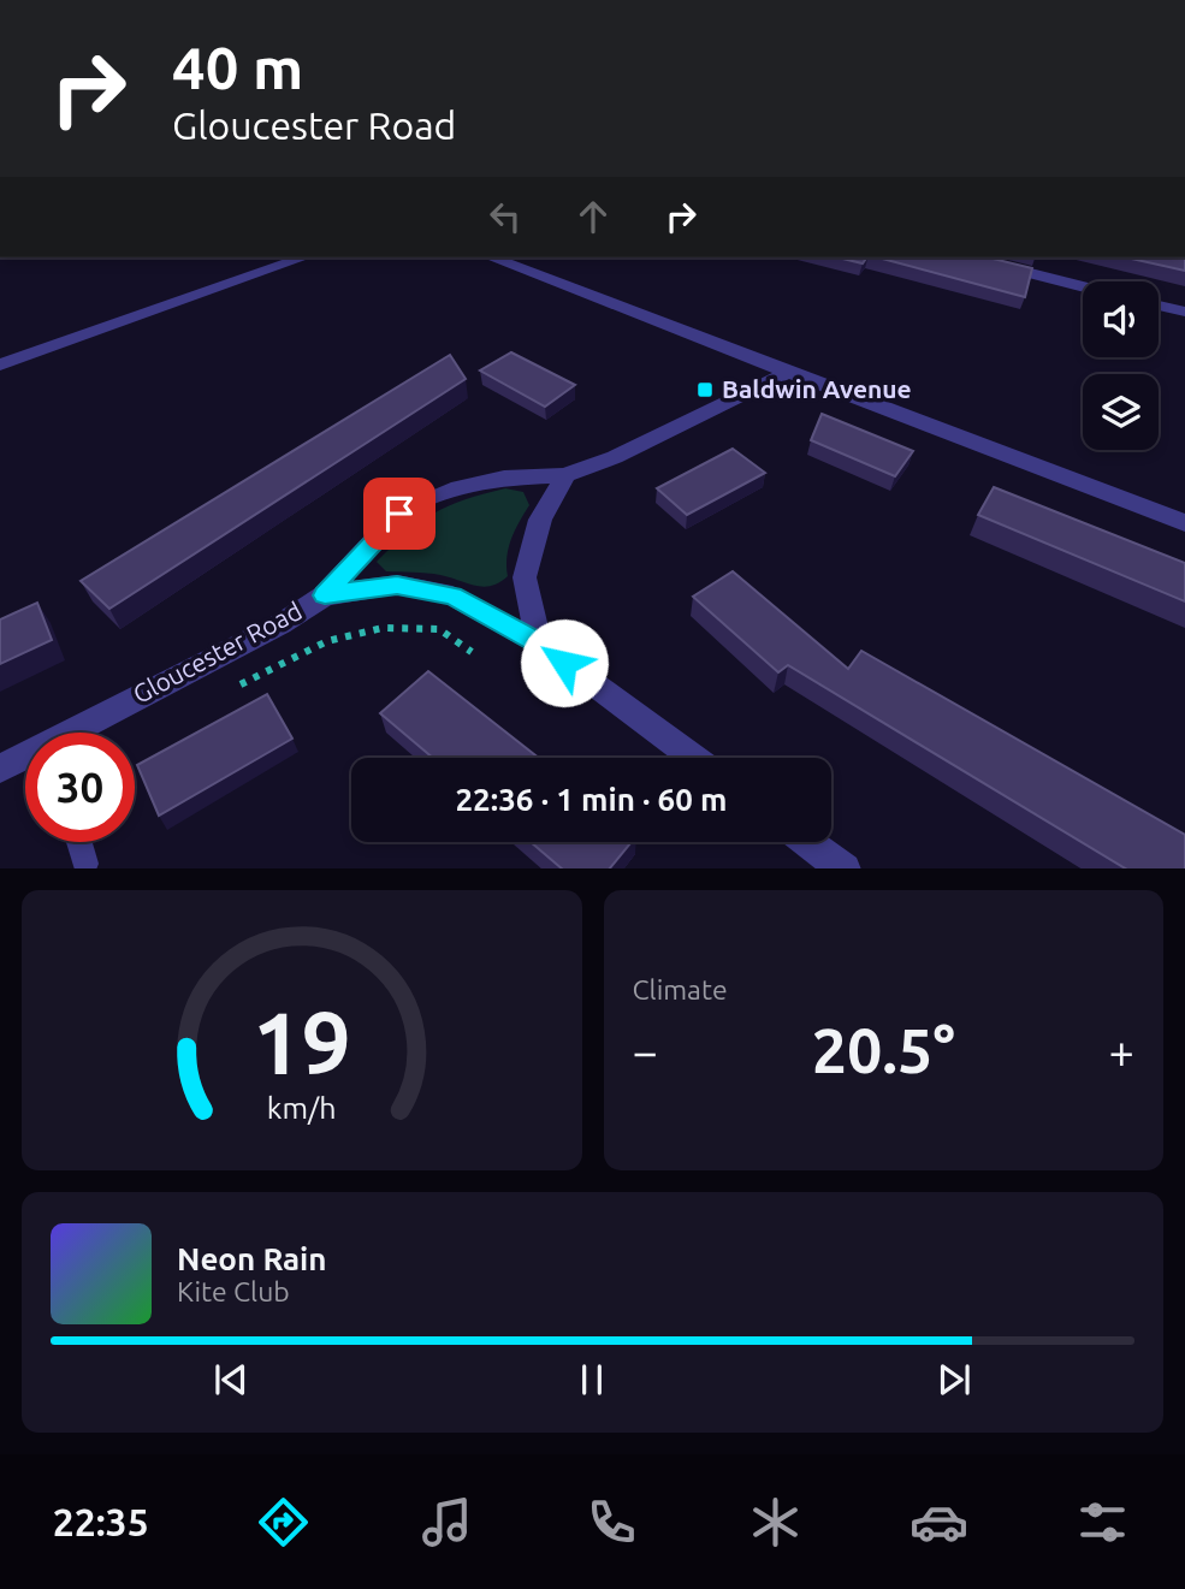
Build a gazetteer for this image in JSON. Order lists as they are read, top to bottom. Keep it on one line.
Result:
{"streets":{"street":["Gloucester Road"]},"places":{"transit":["Baldwin Avenue"]},"page":{"turn":["40 m","Gloucester Road"],"limit":"30","trip":"22:36 · 1 min · 60 m","tile":"Climate","heat":["−","20.5°","+"],"song":["Neon Rain","Kite Club"],"tabs":"22:35","gauge":["19","km/h"]}}
